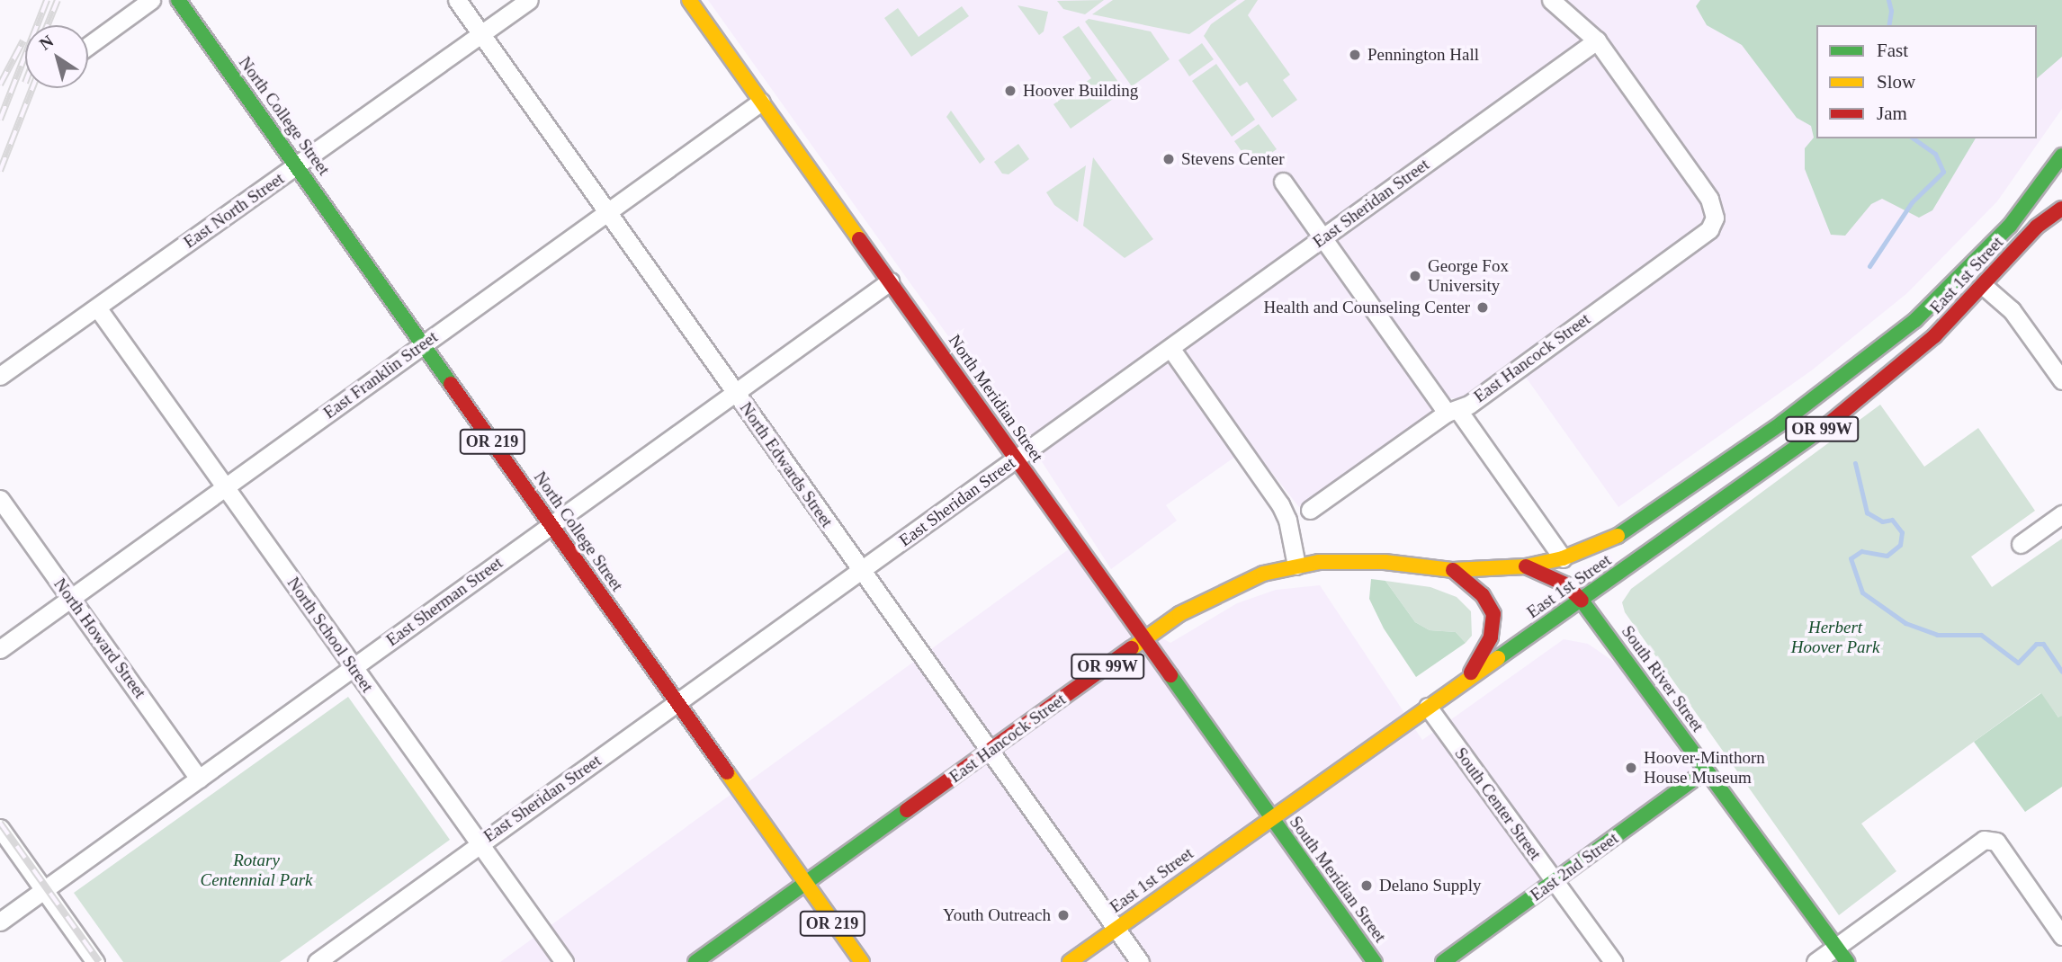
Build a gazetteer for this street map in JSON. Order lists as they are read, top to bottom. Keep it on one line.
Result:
{"streets":{"main road":["North College Street","East 1st Street","East Hancock Street","North Meridian Street","OR 99W","OR 219","South River Street","East 2nd Street","South Meridian Street"],"street":["East Sheridan Street","East North Street","East Franklin Street","North Edwards Street","East Sherman Street","North School Street","North Howard Street","South Center Street"]},"crossings":[["North College Street","East Sheridan Street"],["North College Street","East North Street"],["North College Street","East Hancock Street"],["North College Street","East Franklin Street"],["North College Street","East Sherman Street"],["East Sheridan Street","East Hancock Street"],["East Sheridan Street","North Meridian Street"],["East Sheridan Street","North Edwards Street"],["East Sheridan Street","North School Street"],["East North Street","North Edwards Street"],["East North Street","North School Street"],["East 1st Street","East Hancock Street"],["East 1st Street","North Meridian Street"],["East 1st Street","OR 99W"],["East 1st Street","North Edwards Street"],["East 1st Street","South River Street"],["East 1st Street","South Center Street"],["East 1st Street","South Meridian Street"],["East Hancock Street","North Meridian Street"],["East Hancock Street","North Edwards Street"],["East Franklin Street","North Meridian Street"],["East Franklin Street","North Edwards Street"],["East Franklin Street","North School Street"],["East Franklin Street","North Howard Street"],["North Meridian Street","East Sherman Street"],["North Meridian Street","South Meridian Street"],["North Edwards Street","East Sherman Street"],["East Sherman Street","North School Street"],["East Sherman Street","North Howard Street"],["South River Street","East 2nd Street"],["South Center Street","East 2nd Street"]],"parks":["Herbert Hoover Park","Rotary Centennial Park"],"places":["Pennington Hall","Hoover Building","Stevens Center","George Fox University","Health and Counseling Center","Hoover-Minthorn House Museum","Delano Supply","Youth Outreach"],"legend":["Fast","Slow","Jam"],"north":"top left"}
